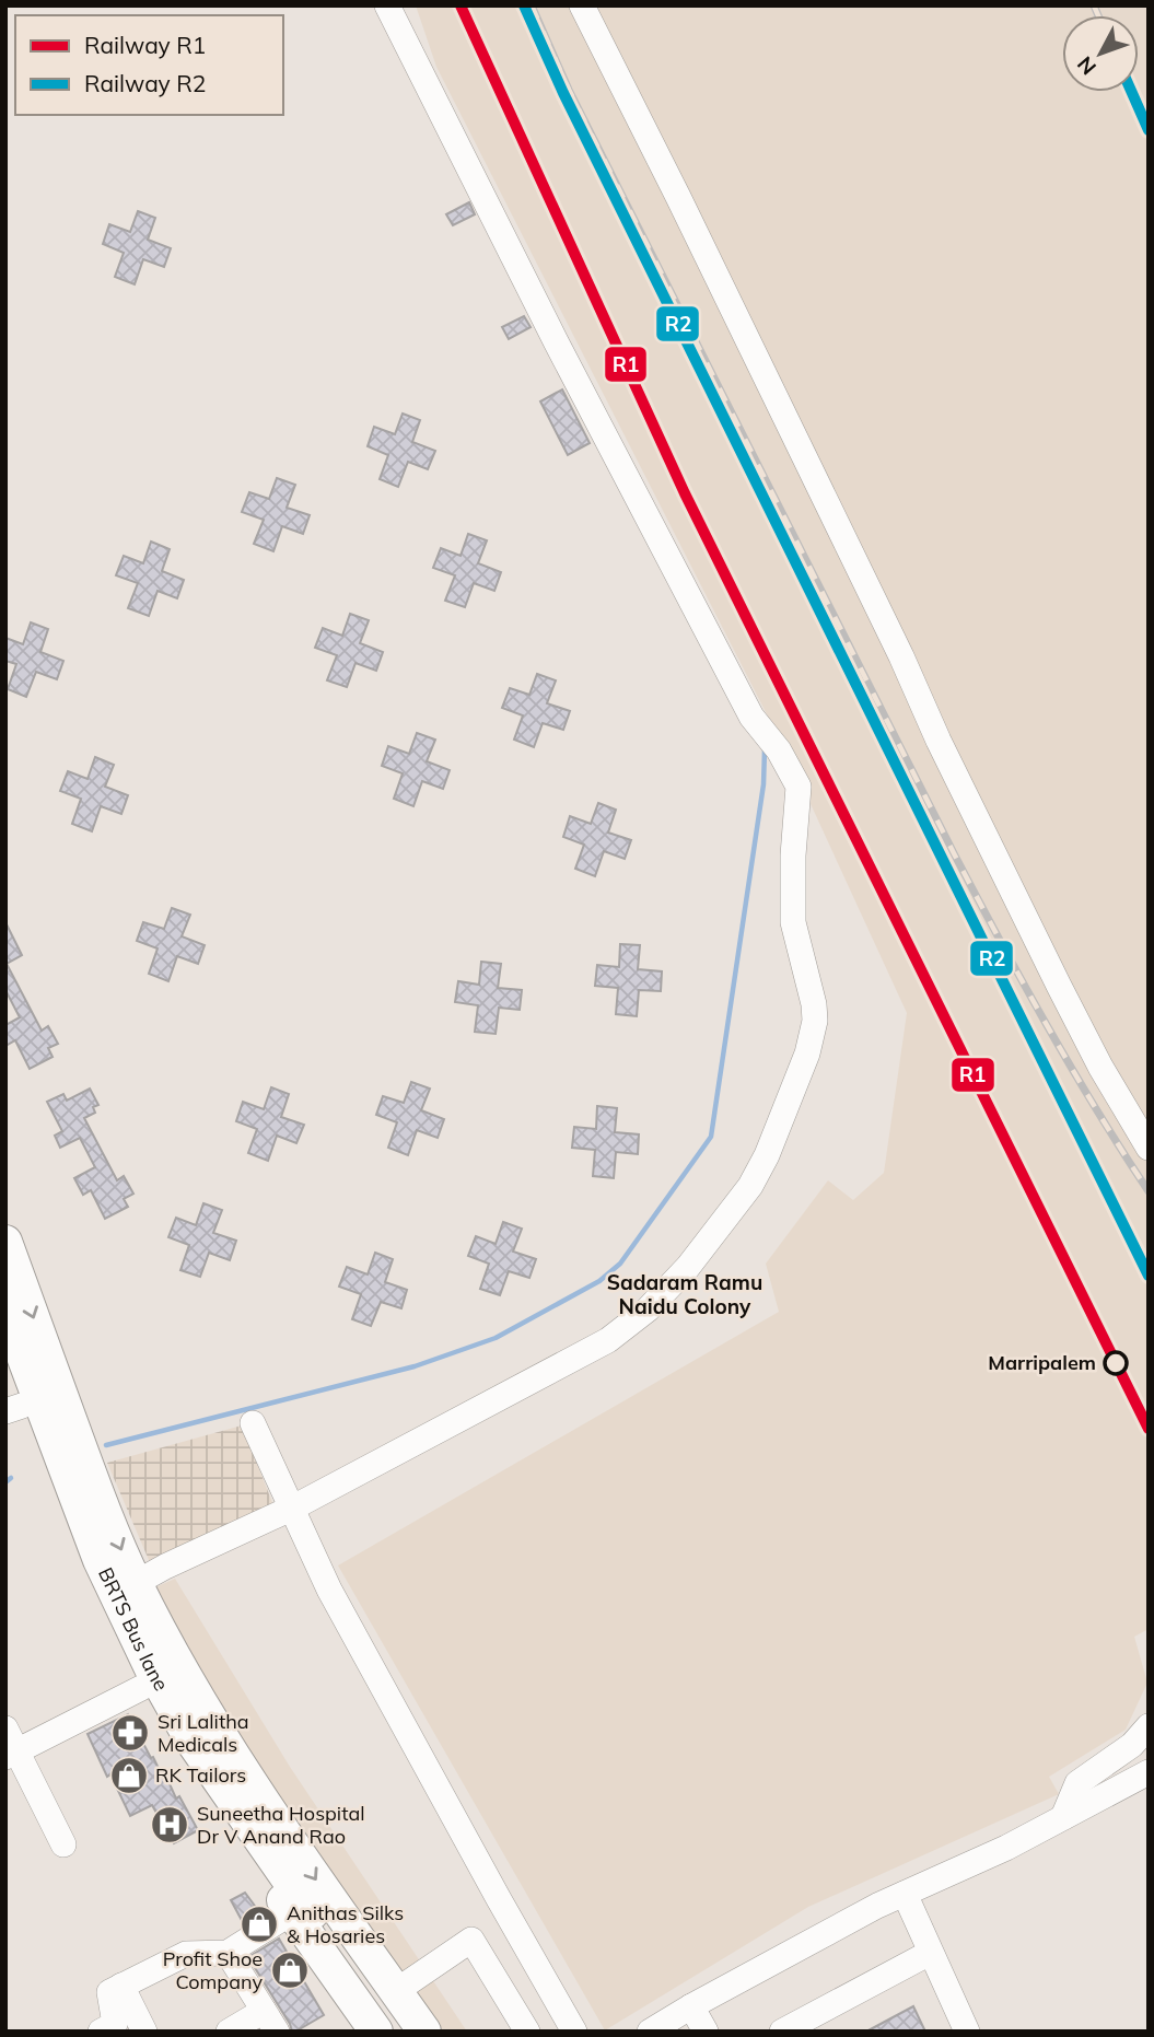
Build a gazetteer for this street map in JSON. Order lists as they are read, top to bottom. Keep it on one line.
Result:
{"streets":{"main road":["BRTS Bus lane"]},"districts":["Sadaram Ramu Naidu Colony"],"places":{"other":["Marripalem"],"pharmacy":["Sri Lalitha Medicals"],"shop":["RK Tailors","Anithas Silks & Hosaries","Profit Shoe Company"],"hospital":["Suneetha Hospital Dr V Anand Rao"]},"lines":["rail line R1","rail line R2"],"legend":["Railway R1","Railway R2"],"north":"bottom left"}
